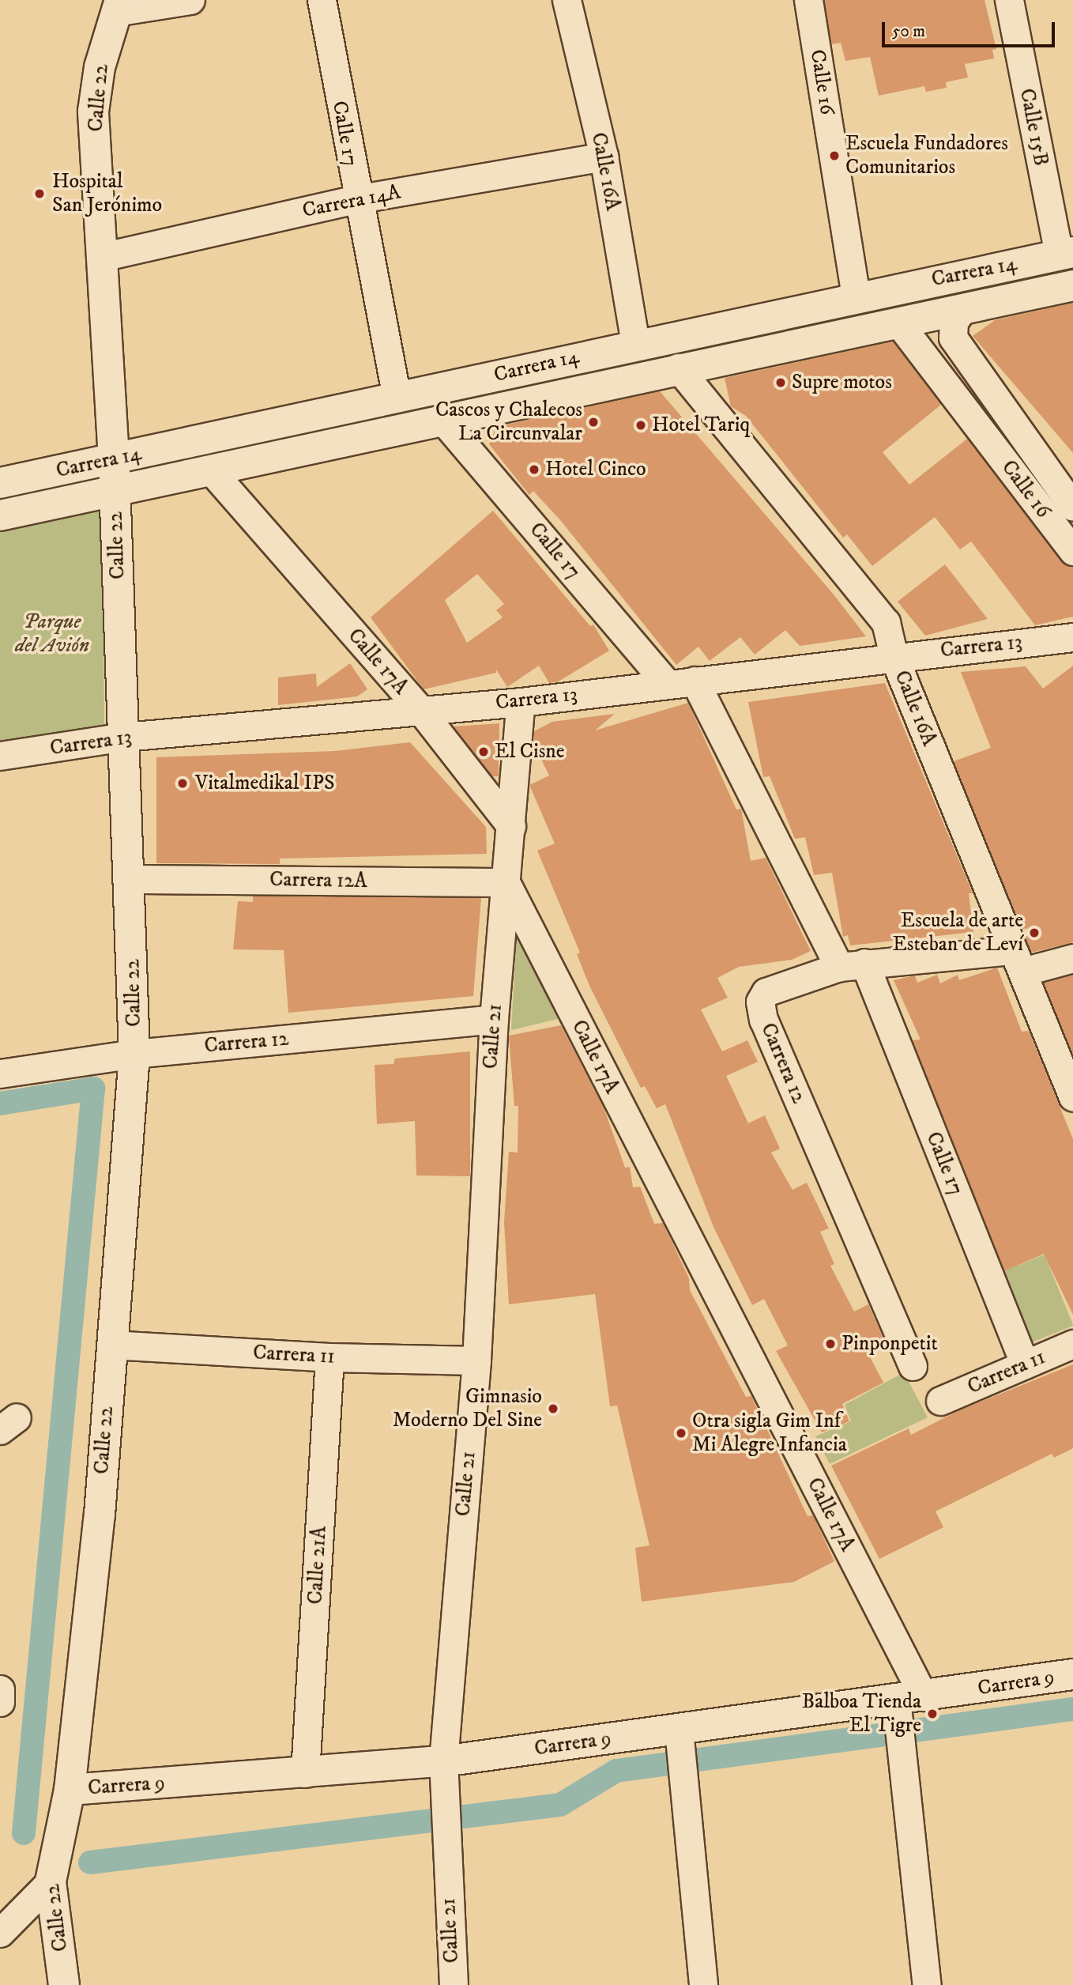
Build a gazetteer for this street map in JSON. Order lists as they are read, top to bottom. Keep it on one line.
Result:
{"streets":{"street":["Calle 16","Calle 22","Calle 15B","Calle 17","Calle 16A","Carrera 14A","Carrera 14","Carrera 13","Calle 17A","Carrera 12A","Calle 21","Carrera 12","Carrera 11","Calle 21A","Carrera 9"]},"crossings":[["Calle 16","Carrera 14"],["Calle 22","Carrera 14A"],["Calle 22","Carrera 14"],["Calle 22","Carrera 13"],["Calle 22","Carrera 12A"],["Calle 22","Carrera 12"],["Calle 22","Carrera 11"],["Calle 22","Carrera 9"],["Calle 15B","Carrera 14"],["Calle 17","Carrera 14A"],["Calle 17","Carrera 14"],["Calle 17","Carrera 13"],["Calle 17","Carrera 12"],["Calle 17","Carrera 11"],["Calle 16A","Carrera 14A"],["Calle 16A","Carrera 14"],["Calle 16A","Carrera 13"],["Calle 16A","Carrera 12"],["Carrera 14","Calle 17A"],["Carrera 13","Calle 17A"],["Calle 17A","Carrera 12A"],["Calle 17A","Calle 21"],["Calle 17A","Carrera 9"],["Carrera 12A","Calle 21"],["Calle 21","Carrera 12"],["Calle 21","Carrera 11"],["Calle 21","Carrera 9"],["Carrera 11","Calle 21A"],["Calle 21A","Carrera 9"]],"parks":["Parque del Avión"],"places":["Escuela Fundadores Comunitarios","Hospital San Jerónimo","Supre motos","Cascos y Chalecos La Circunvalar","Hotel Tariq","Hotel Cinco","El Cisne","Vitalmedikal IPS","Escuela de arte Esteban de Leví","Pinponpetit","Gimnasio Moderno Del Sine","Otra sigla Gim Inf Mi Alegre Infancia","Balboa Tienda El Tigre"],"scale_bar":"50 m"}
